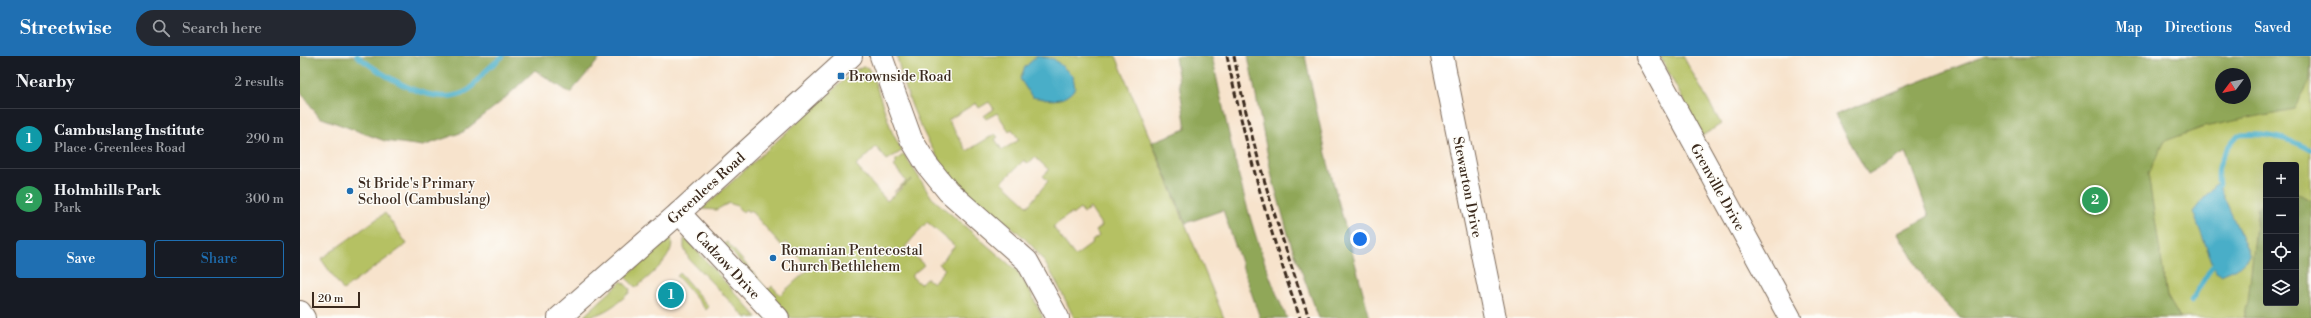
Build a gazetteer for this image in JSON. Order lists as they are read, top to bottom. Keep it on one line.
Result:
{"streets":{"street":["Stewarton Drive","Grenville Drive","Greenlees Road","Cadzow Drive"]},"crossings":[["Greenlees Road","Cadzow Drive"]],"places":{"transit":["Brownside Road"],"other":["St Bride's Primary School (Cambuslang)","Romanian Pentecostal Church Bethlehem"]},"scale_bar":"20 m","north":"bottom left","page":{"header":"Streetwise","search":"Search here","nav":["Map","Directions","Saved"],"heading":["Nearby","2 results"],"list":[{"mark":"1","name":"Cambuslang Institute","note":"Place · Greenlees Road","value":"290 m"},{"mark":"2","name":"Holmhills Park","note":"Park","value":"300 m"}],"map_buttons":["+","−"],"pins":["2","1"],"buttons":["Save","Share"],"scale":"20 m"}}
